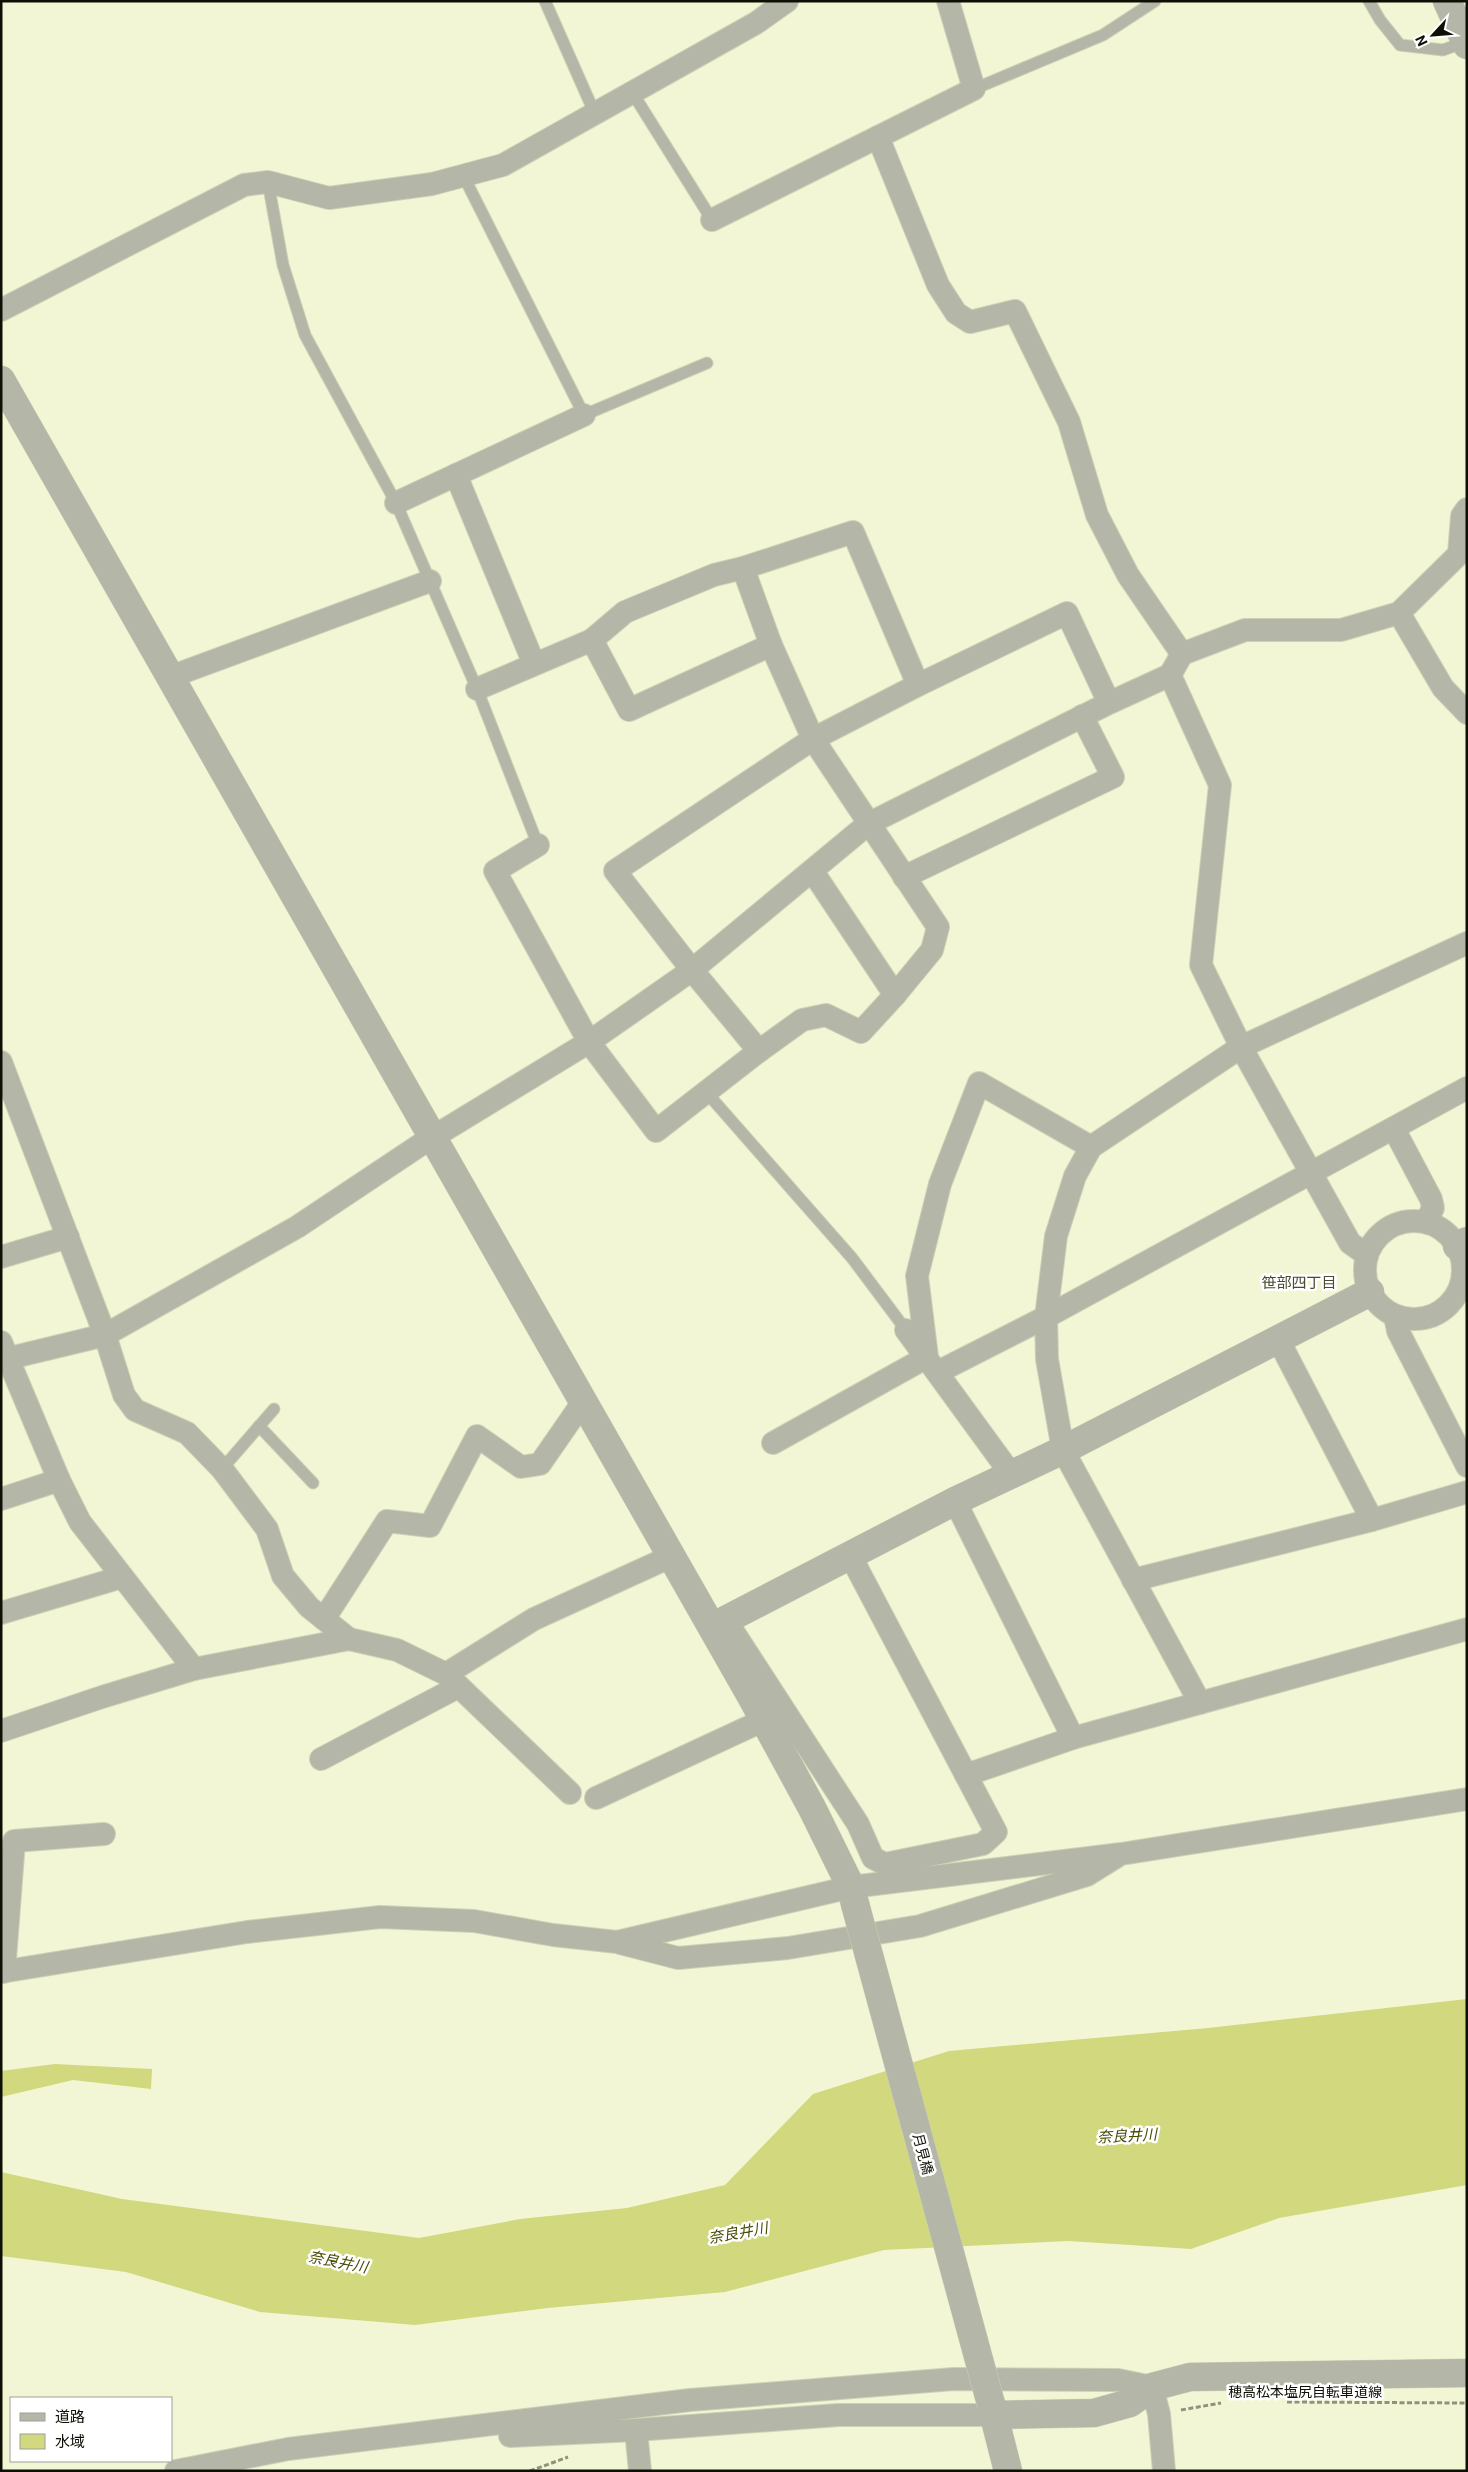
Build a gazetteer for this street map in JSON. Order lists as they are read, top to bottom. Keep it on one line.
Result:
{"streets":{"street":["月見橋"],"path":["穂高松本塩尻自転車道線"]},"districts":["笹部四丁目"],"water":["奈良井川"],"legend":["道路","水域"],"north":"bottom left"}
